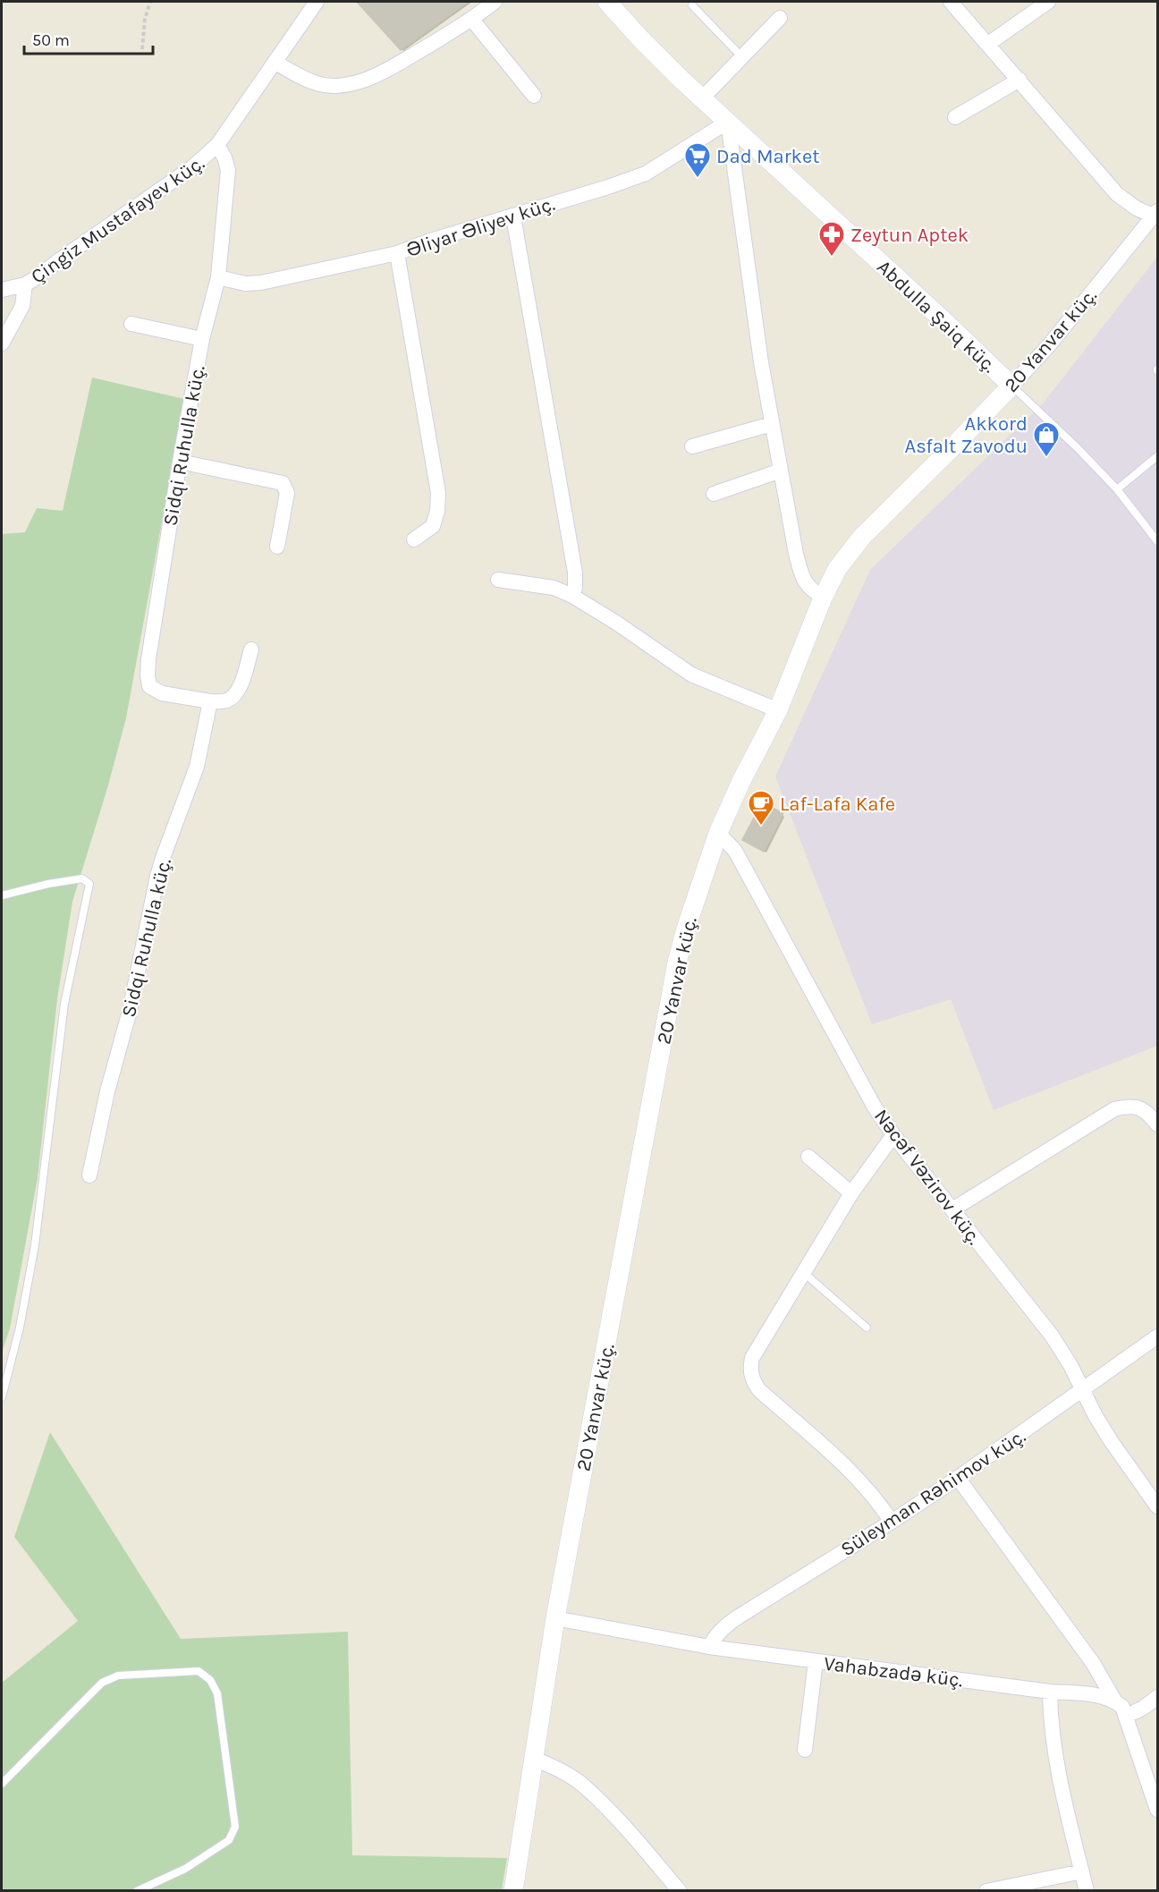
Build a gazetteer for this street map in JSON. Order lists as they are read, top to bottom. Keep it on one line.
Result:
{"streets":{"street":["Çingiz Mustafayev küç.","Əliyar Əliyev küç.","Abdulla Şaiq küç.","20 Yanvar küç.","Sidqi Ruhulla küç.","Nəcəf Vəzirov küç.","Süleyman Rəhimov küç.","Vahabzadə küç."]},"crossings":[["Çingiz Mustafayev küç.","Sidqi Ruhulla küç."],["Əliyar Əliyev küç.","Abdulla Şaiq küç."],["Əliyar Əliyev küç.","Sidqi Ruhulla küç."],["Abdulla Şaiq küç.","20 Yanvar küç."],["20 Yanvar küç.","Nəcəf Vəzirov küç."],["20 Yanvar küç.","Vahabzadə küç."],["Nəcəf Vəzirov küç.","Süleyman Rəhimov küç."],["Süleyman Rəhimov küç.","Vahabzadə küç."]],"places":{"supermarket":["Dad Market"],"pharmacy":["Zeytun Aptek"],"shop":["Akkord Asfalt Zavodu"],"cafe":["Laf-Lafa Kafe"]},"scale_bar":"50 m"}
